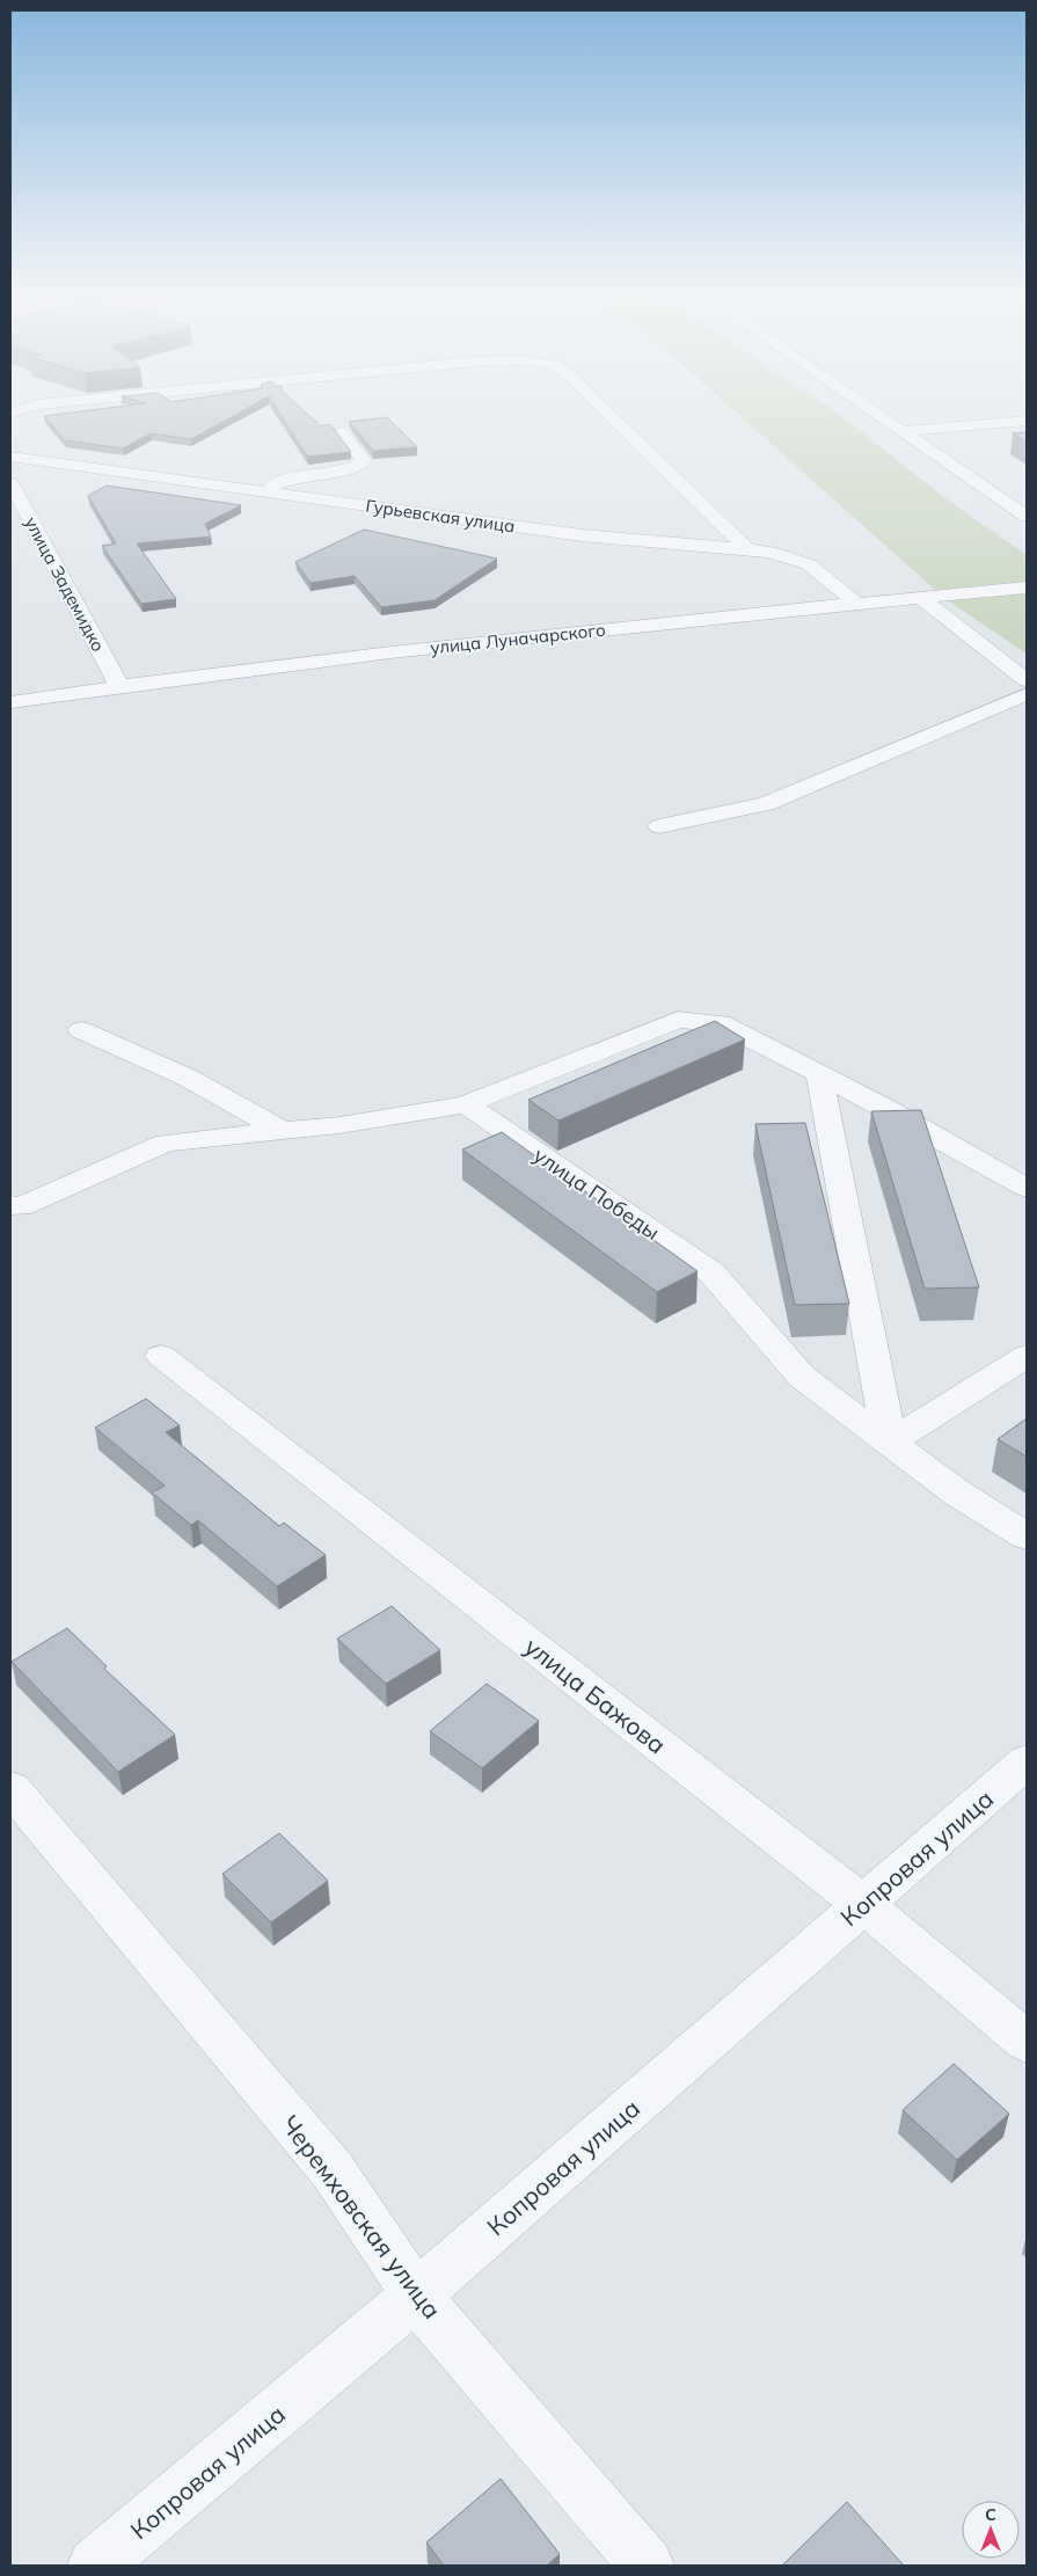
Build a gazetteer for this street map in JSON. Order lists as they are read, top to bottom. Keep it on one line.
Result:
{"streets":{"street":["Гурьевская улица","улица Задемидко","улица Луначарского","улица Победы","улица Бажова","Копровая улица","Черемховская улица"]},"crossings":[["Гурьевская улица","улица Луначарского"],["улица Задемидко","улица Луначарского"],["улица Бажова","Копровая улица"],["Копровая улица","Черемховская улица"]],"north":"top"}
